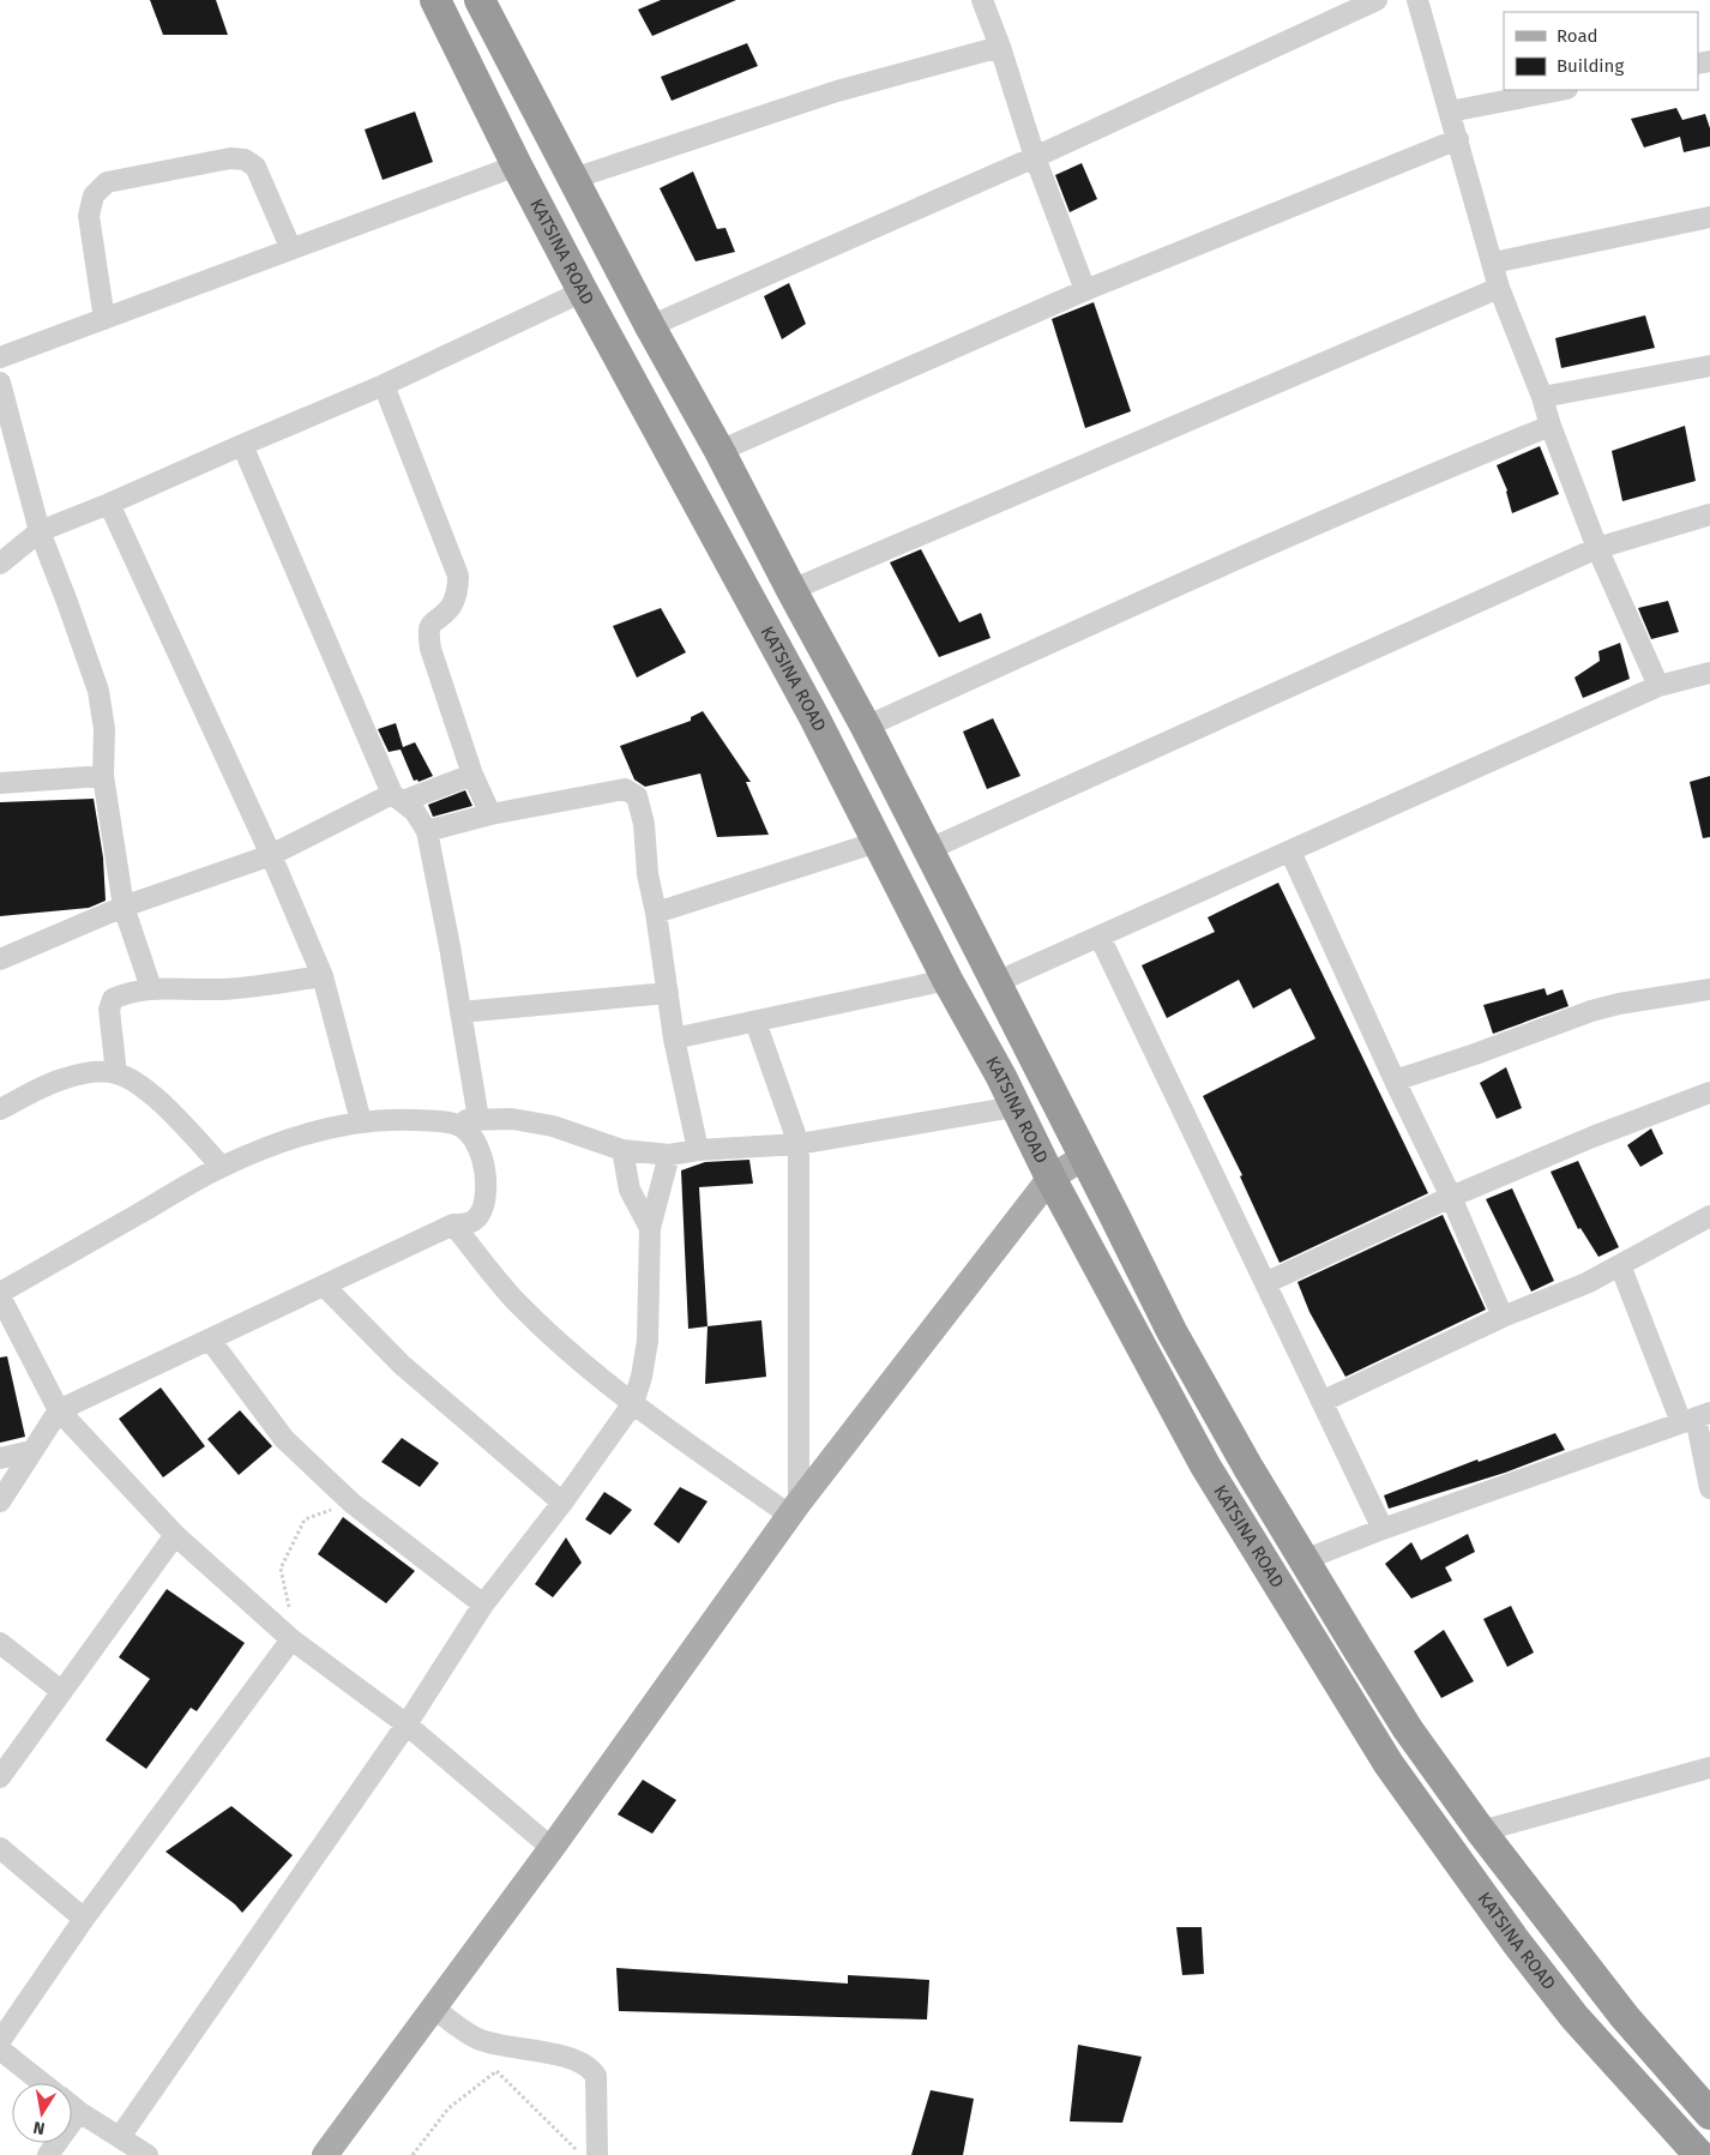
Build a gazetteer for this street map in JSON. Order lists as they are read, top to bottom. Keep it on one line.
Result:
{"streets":{"highway":["KATSINA ROAD"]},"legend":["Road","Building"],"north":"bottom"}
